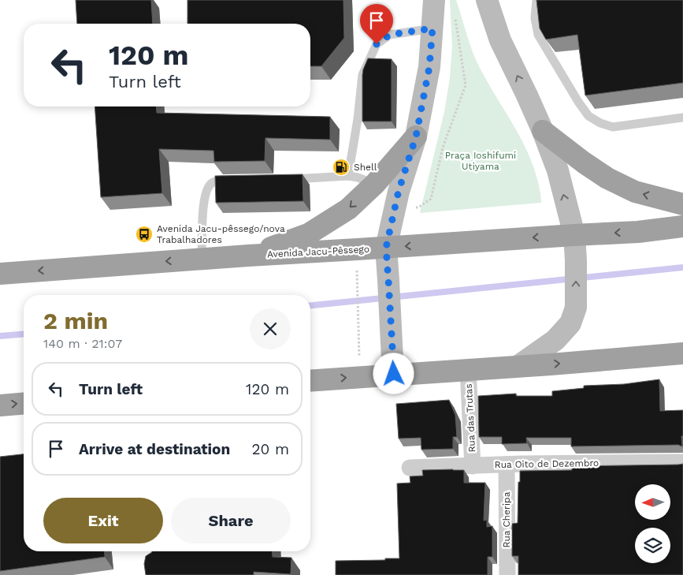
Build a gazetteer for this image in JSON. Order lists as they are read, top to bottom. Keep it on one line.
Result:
{"streets":{"highway":["Avenida Jacu-Pêssego"],"street":["Rua das Trutas","Rua Oito de Dezembro","Rua Cheripa"]},"crossings":[["Rua das Trutas","Rua Oito de Dezembro"],["Rua Oito de Dezembro","Rua Cheripa"]],"parks":["Praça Ioshifumi Utiyama"],"places":{"fuel station":["Shell"],"bus stop":["Avenida Jacu-pêssego/nova Trabalhadores"]},"north":"left","page":{"turn":["120 m","Turn left"],"heading":["2 min","140 m · 21:07"],"list":[{"name":"Turn left","value":"120 m"},{"name":"Arrive at destination","value":"20 m"}],"buttons":["Exit","Share"]}}
